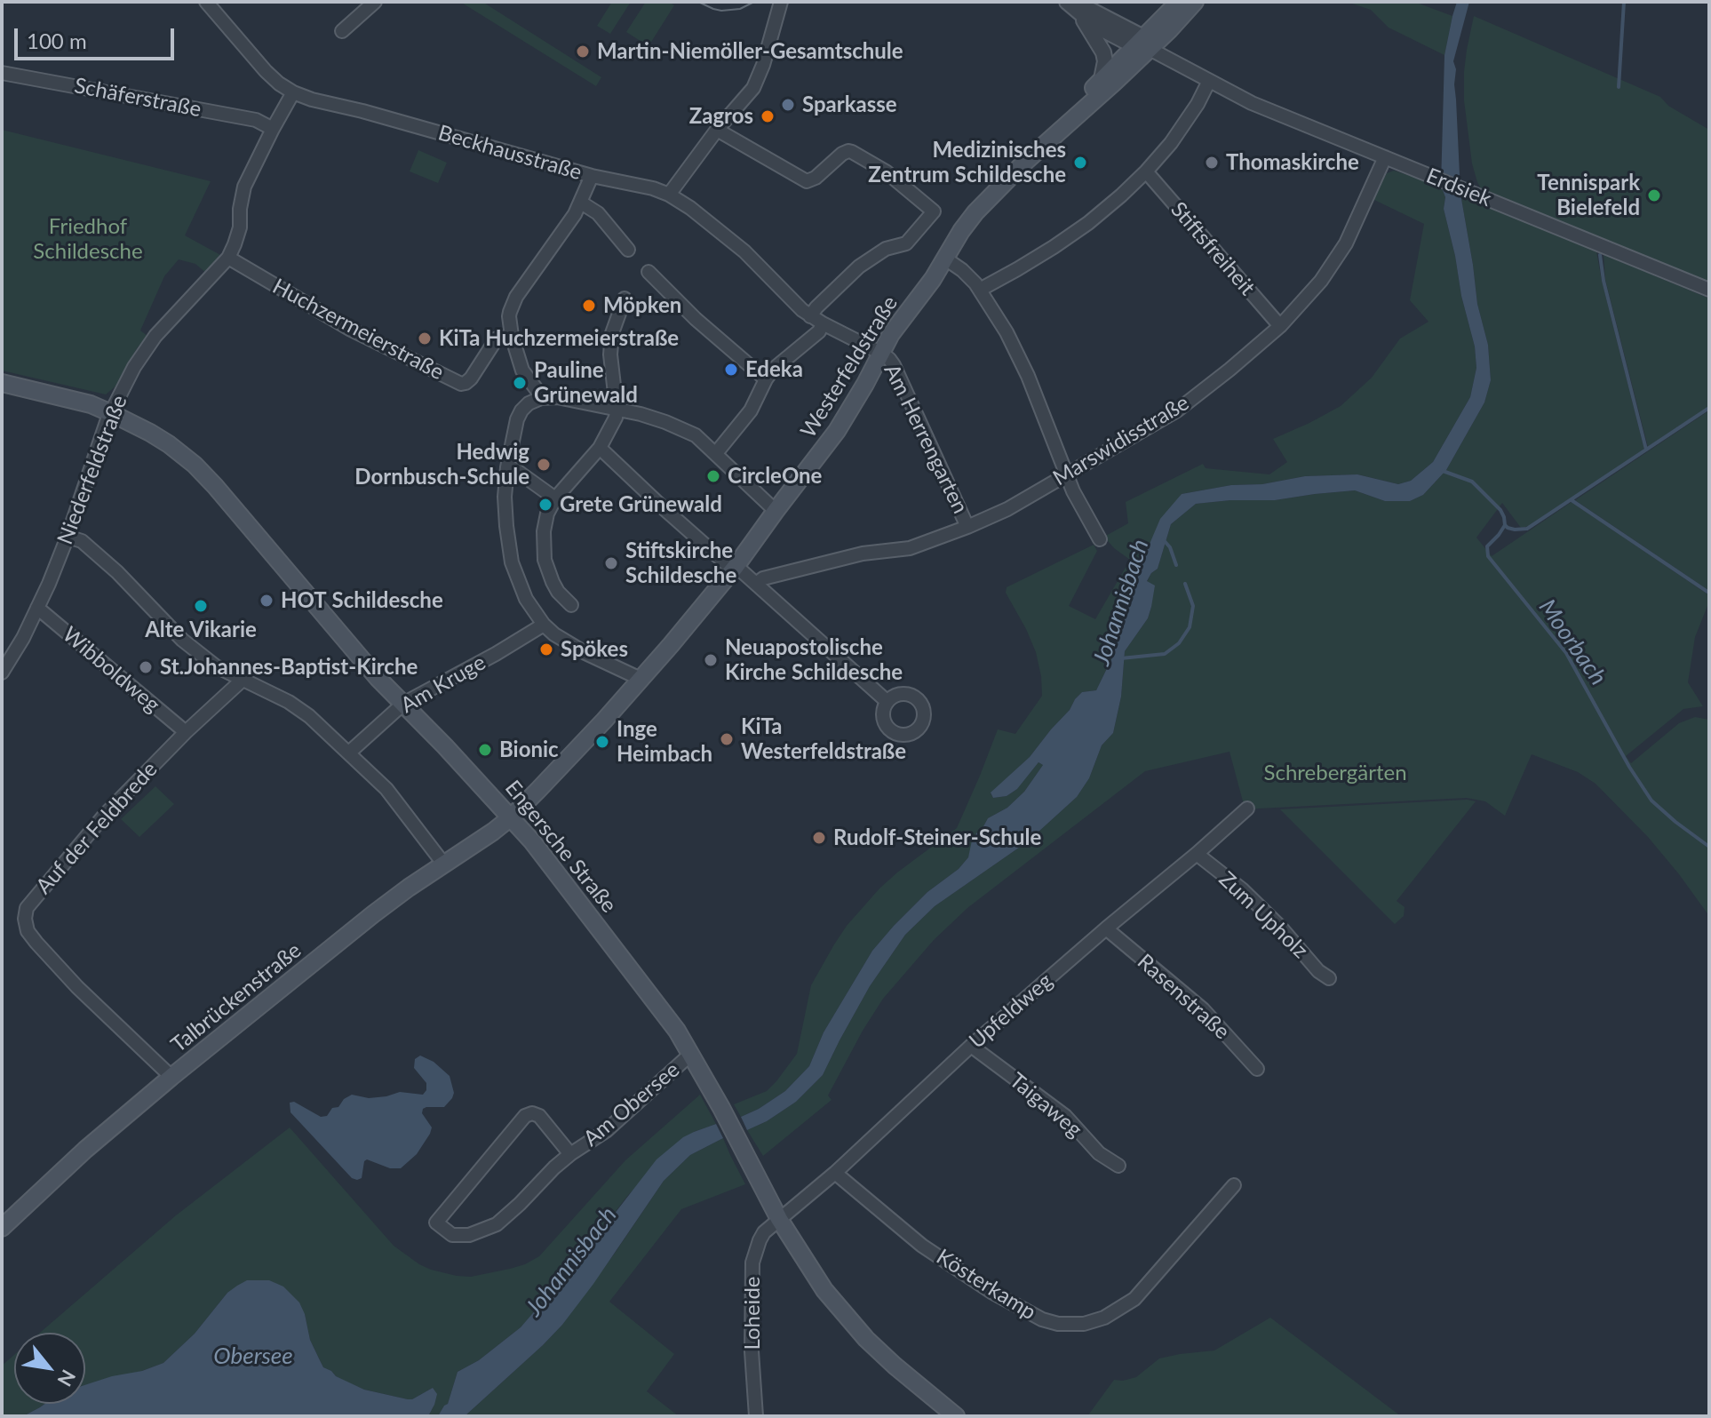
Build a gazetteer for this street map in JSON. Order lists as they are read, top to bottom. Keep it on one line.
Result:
{"streets":{"main road":["Westerfeldstraße","Engersche Straße","Talbrückenstraße"],"street":["Schäferstraße","Beckhausstraße","Erdsiek","Stiftsfreiheit","Huchzermeierstraße","Am Herrengarten","Marswidisstraße","Niederfeldstraße","Wibboldweg","Am Kruge","Auf der Feldbrede","Zum Upholz","Rasenstraße","Upfeldweg","Am Obersee","Taigaweg","Kösterkamp","Loheide"]},"crossings":[["Schäferstraße","Niederfeldstraße"],["Beckhausstraße","Westerfeldstraße"],["Beckhausstraße","Am Herrengarten"],["Beckhausstraße","Niederfeldstraße"],["Erdsiek","Marswidisstraße"],["Stiftsfreiheit","Marswidisstraße"],["Huchzermeierstraße","Niederfeldstraße"],["Westerfeldstraße","Am Herrengarten"],["Westerfeldstraße","Engersche Straße"],["Westerfeldstraße","Talbrückenstraße"],["Am Herrengarten","Marswidisstraße"],["Niederfeldstraße","Wibboldweg"],["Niederfeldstraße","Engersche Straße"],["Wibboldweg","Auf der Feldbrede"],["Am Kruge","Engersche Straße"],["Auf der Feldbrede","Talbrückenstraße"],["Engersche Straße","Talbrückenstraße"],["Engersche Straße","Upfeldweg"],["Engersche Straße","Am Obersee"],["Engersche Straße","Loheide"],["Zum Upholz","Upfeldweg"],["Rasenstraße","Upfeldweg"],["Upfeldweg","Taigaweg"],["Upfeldweg","Kösterkamp"],["Upfeldweg","Loheide"]],"water":["Johannisbach","Moorbach","Obersee"],"parks":["Friedhof Schildesche","Schrebergärten"],"places":["Martin-Niemöller-Gesamtschule","Sparkasse","Zagros","Medizinisches Zentrum Schildesche","Thomaskirche","Tennispark Bielefeld","Möpken","KiTa Huchzermeierstraße","Edeka","Pauline Grünewald","Hedwig Dornbusch-Schule","CircleOne","Grete Grünewald","Stiftskirche Schildesche","HOT Schildesche","Alte Vikarie","Spökes","Neuapostolische Kirche Schildesche","St.Johannes-Baptist-Kirche","KiTa Westerfeldstraße","Inge Heimbach","Bionic","Rudolf-Steiner-Schule"],"scale_bar":"100 m","north":"bottom right"}
